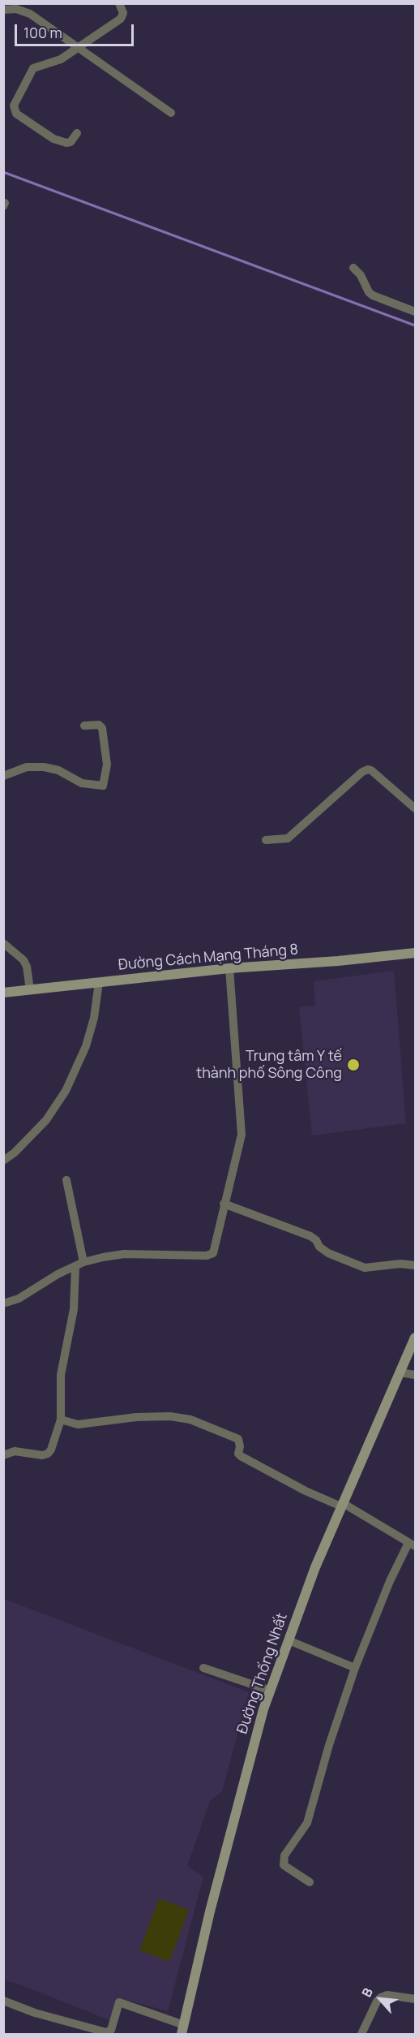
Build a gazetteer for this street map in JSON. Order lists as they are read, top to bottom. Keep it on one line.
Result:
{"streets":{"street":["Đường Cách Mạng Tháng 8","Đường Thống Nhất"]},"places":["Trung tâm Y tế thành phố Sông Công"],"scale_bar":"100 m","north":"top left"}
